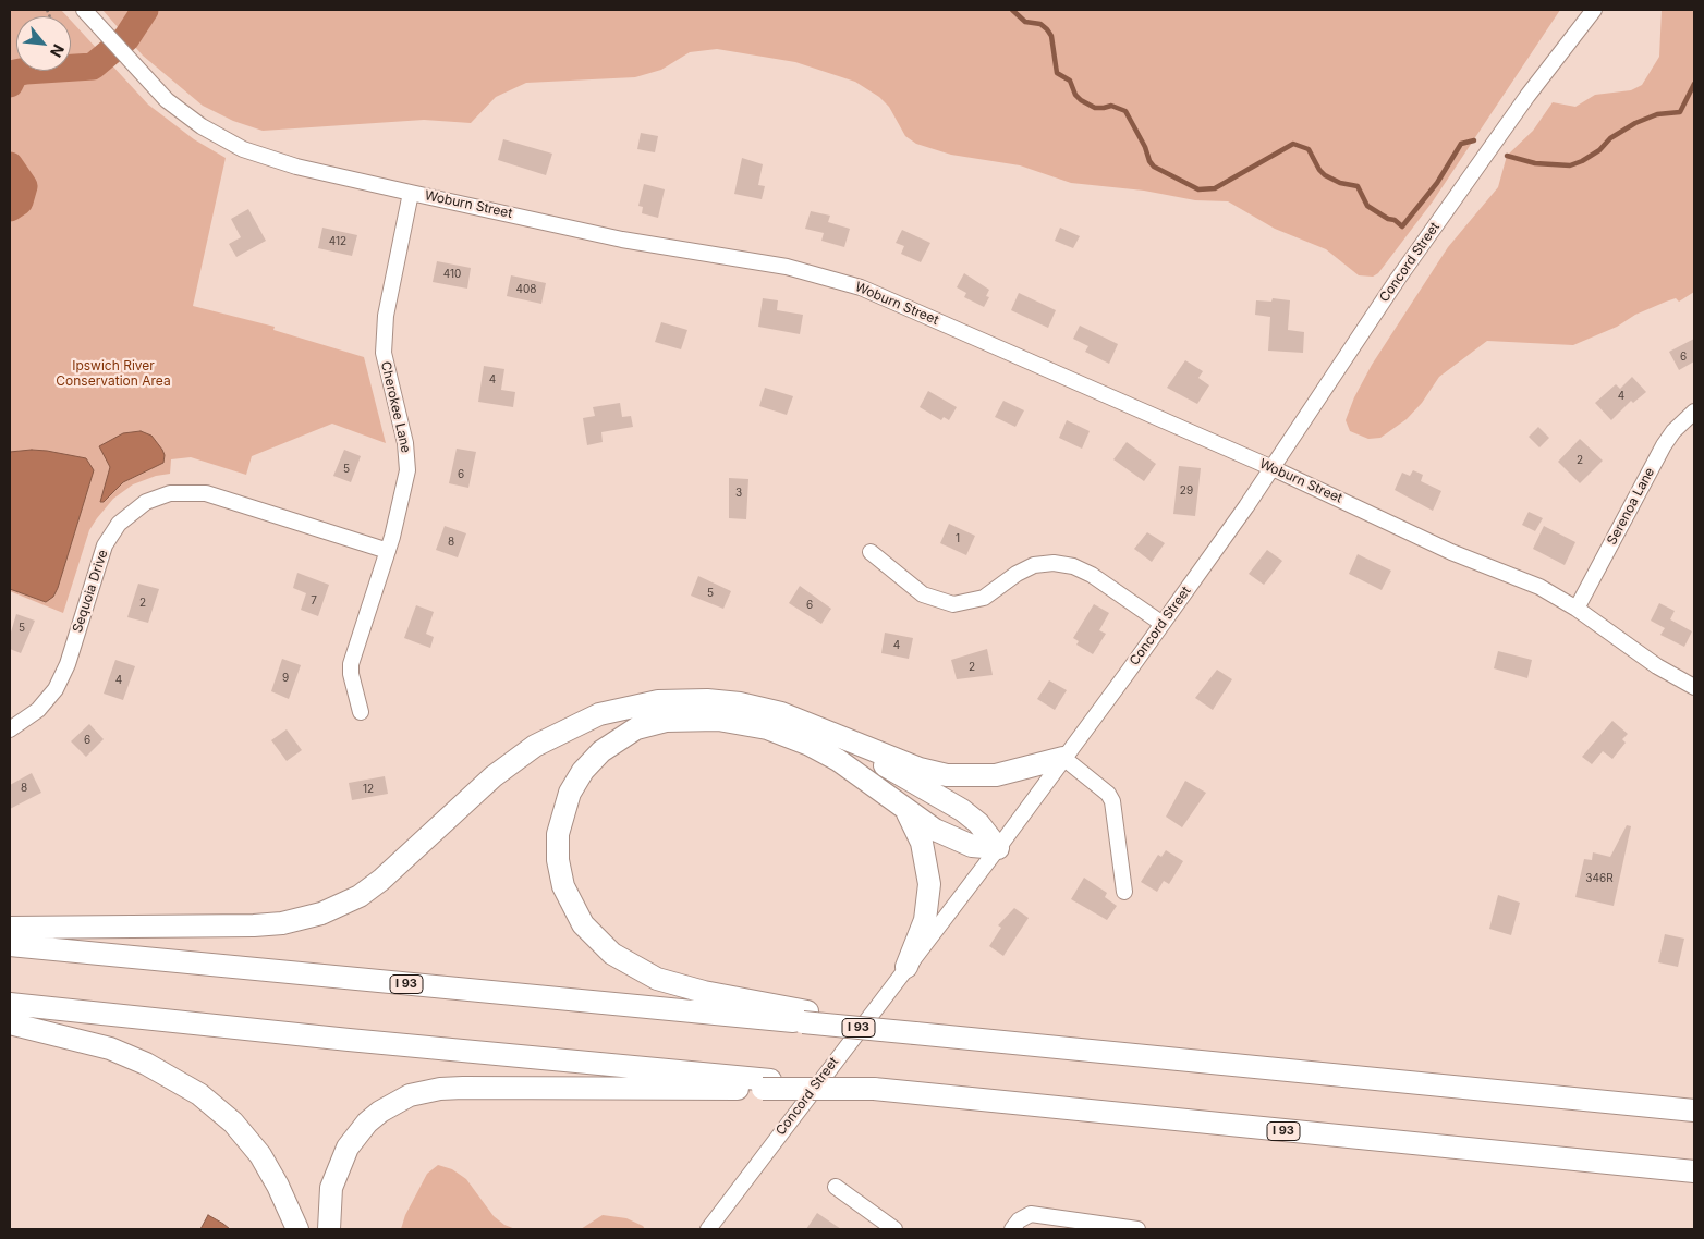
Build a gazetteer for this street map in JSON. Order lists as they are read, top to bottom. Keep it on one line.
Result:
{"streets":{"highway":["I 93"],"street":["Woburn Street","Concord Street","Cherokee Lane","Serenoa Lane","Sequoia Drive"]},"crossings":[["Woburn Street","Concord Street"],["Woburn Street","Cherokee Lane"],["Woburn Street","Serenoa Lane"],["Cherokee Lane","Sequoia Drive"]],"parks":["Ipswich River Conservation Area"],"house_numbers":["412","410","408","6","4","4","2","5","6","29","3","1","8","5","7","2","6","5","4","2","9","4","6","8","12","346R"],"north":"bottom right"}
